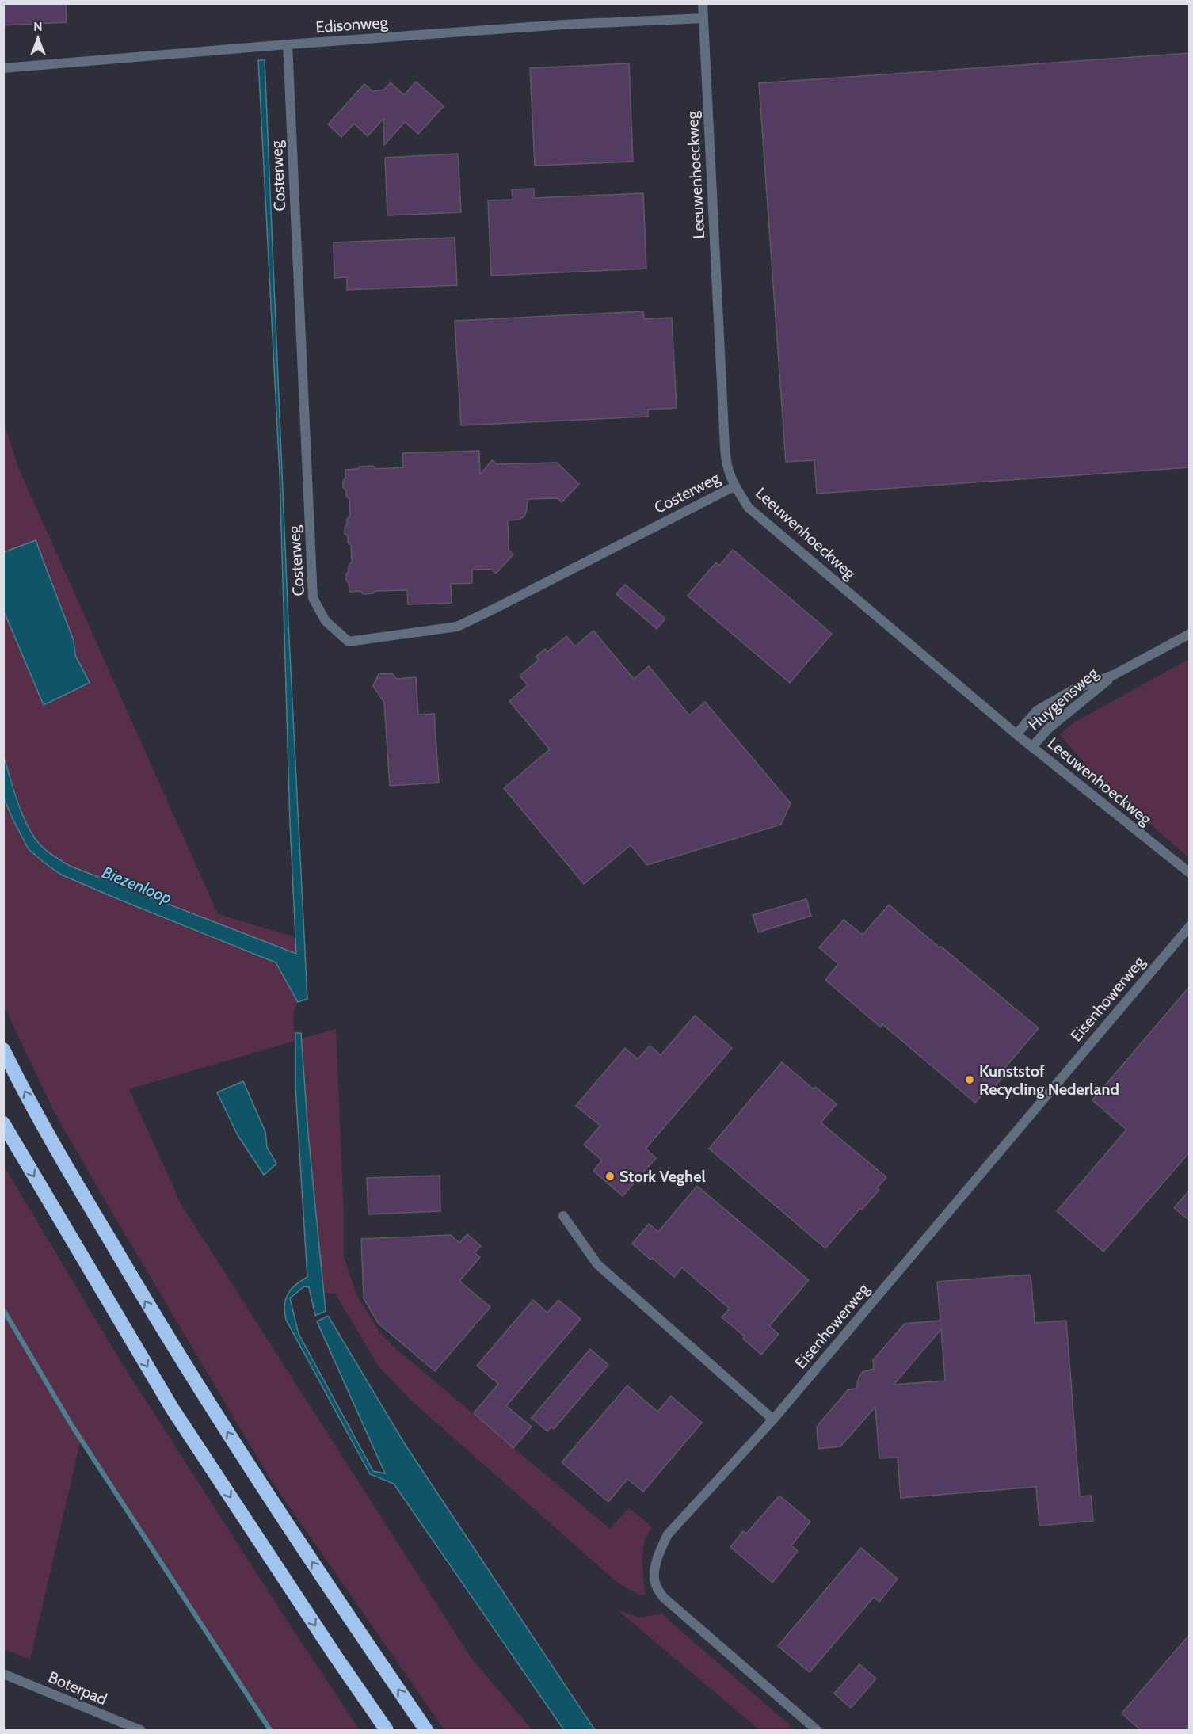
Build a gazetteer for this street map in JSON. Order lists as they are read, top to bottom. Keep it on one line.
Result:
{"streets":{"street":["Edisonweg","Leeuwenhoeckweg","Costerweg","Huygensweg","Eisenhowerweg","Boterpad"]},"crossings":[["Edisonweg","Leeuwenhoeckweg"],["Edisonweg","Costerweg"],["Leeuwenhoeckweg","Costerweg"],["Leeuwenhoeckweg","Huygensweg"]],"water":["Biezenloop"],"places":["Kunststof Recycling Nederland","Stork Veghel"],"north":"top"}
